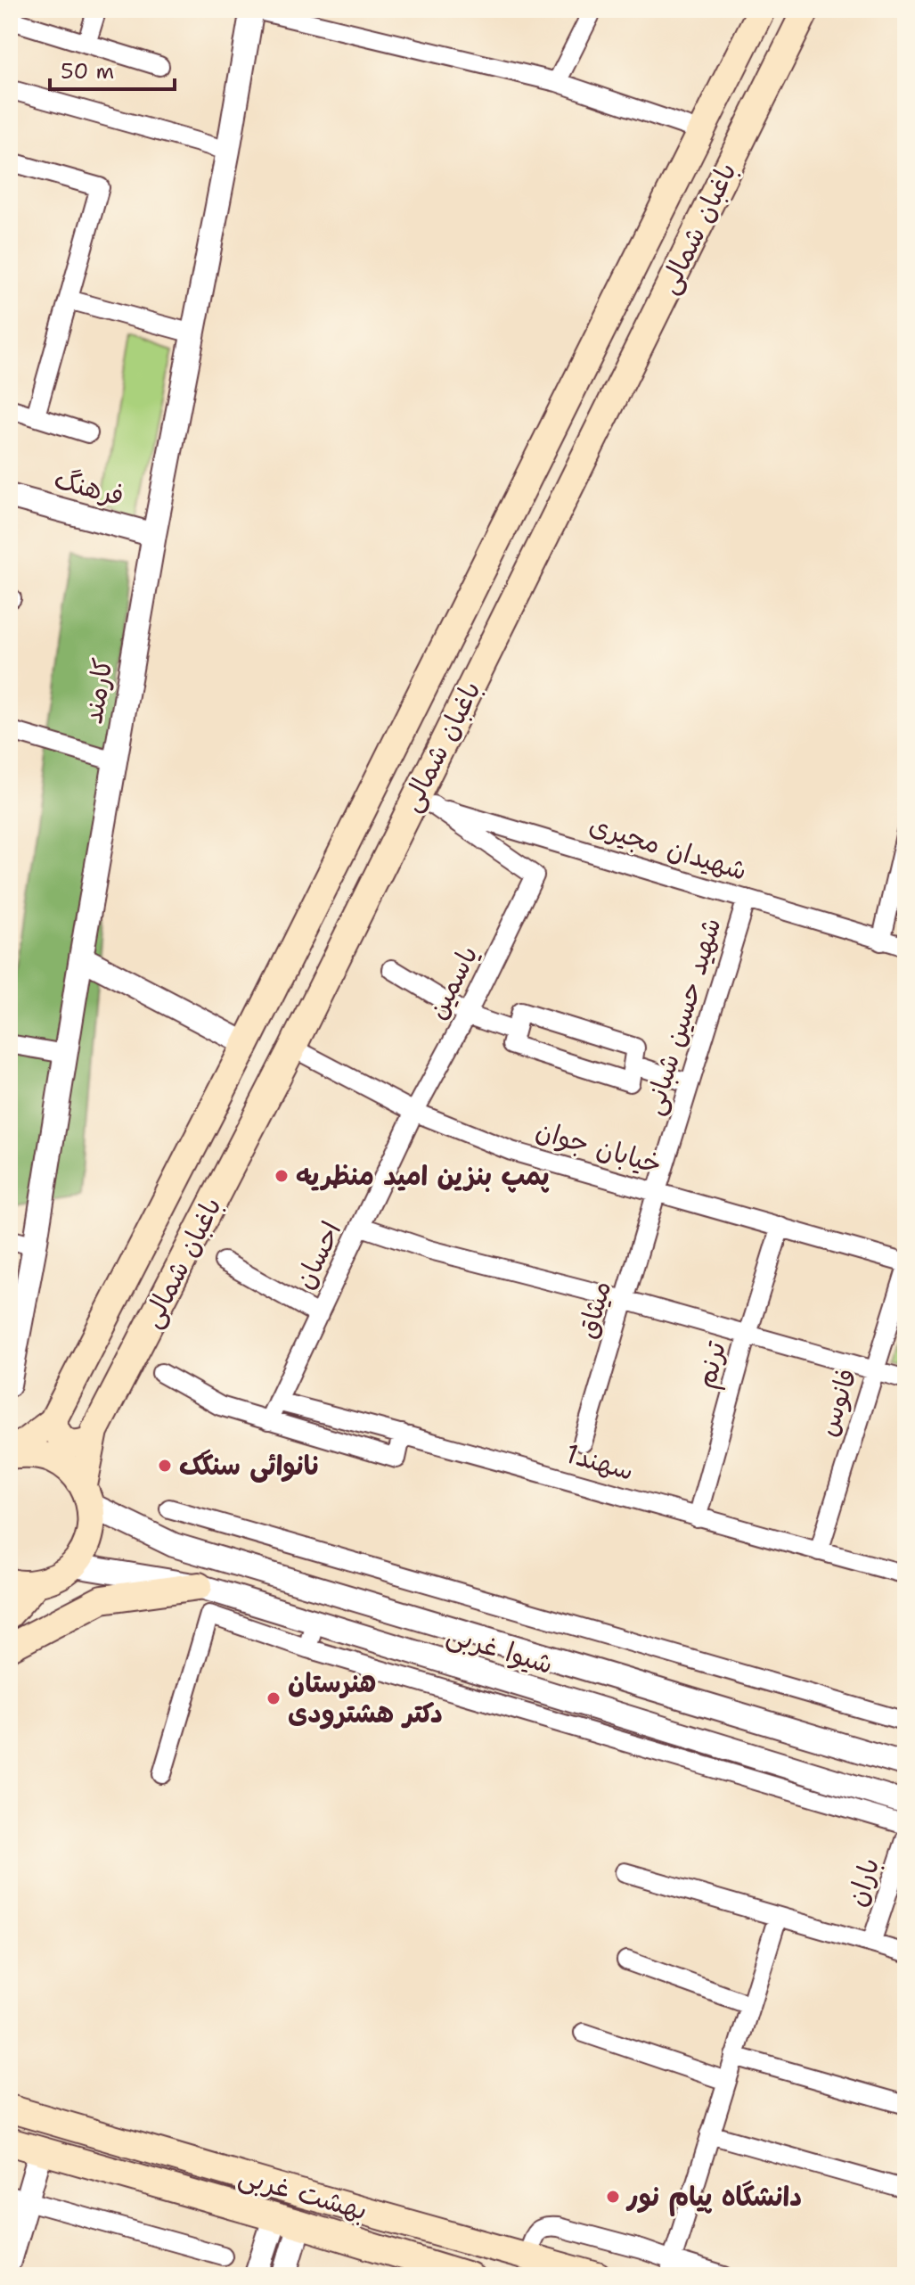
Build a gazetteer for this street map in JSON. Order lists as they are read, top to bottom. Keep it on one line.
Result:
{"streets":{"main road":["باغبان شمالی","بهشت غربی"],"street":["فرهنگ","کارمند","شهیدان مجیری","یاسمین","شهید حسین شبانی","خیابان جوان","احسان","میثاق","ترنم","فانوس","1سهند","شیوا غربی","باران"]},"crossings":[["باغبان شمالی","شهیدان مجیری"],["باغبان شمالی","یاسمین"],["باغبان شمالی","خیابان جوان"],["باغبان شمالی","شیوا غربی"],["فرهنگ","کارمند"],["شهیدان مجیری","یاسمین"],["شهیدان مجیری","شهید حسین شبانی"],["یاسمین","خیابان جوان"],["یاسمین","احسان"],["شهید حسین شبانی","خیابان جوان"],["شهید حسین شبانی","میثاق"],["خیابان جوان","احسان"],["خیابان جوان","میثاق"],["خیابان جوان","ترنم"],["احسان","1سهند"],["ترنم","1سهند"],["فانوس","1سهند"]],"places":["پمپ بنزین امید منظریه","نانوائی سنگک","هنرستان دکتر هشترودی","دانشگاه پیام نور"],"scale_bar":"50 m"}
